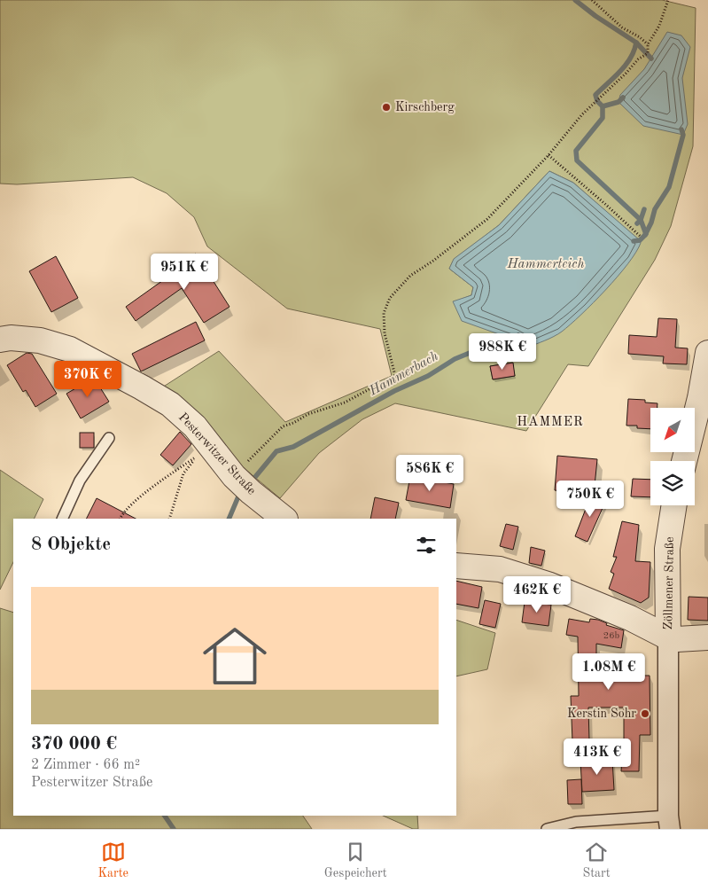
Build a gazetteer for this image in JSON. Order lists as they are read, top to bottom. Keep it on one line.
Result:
{"streets":{"street":["Pesterwitzer Straße","Zöllmener Straße"]},"districts":["HAMMER"],"water":["Hammerteich","Hammerbach"],"places":["Kirschberg","Kerstin Sohr"],"house_numbers":["26b"],"north":"bottom left","page":{"price":["951K €","988K €","370K €","586K €","750K €","462K €","1.08M €","413K €"],"heading":"8 Objekte","list":[{"name":"370 000 €","note":"2 Zimmer · 66 m² · Pesterwitzer Straße"}],"tabs":["Karte","Gespeichert","Start"]}}
